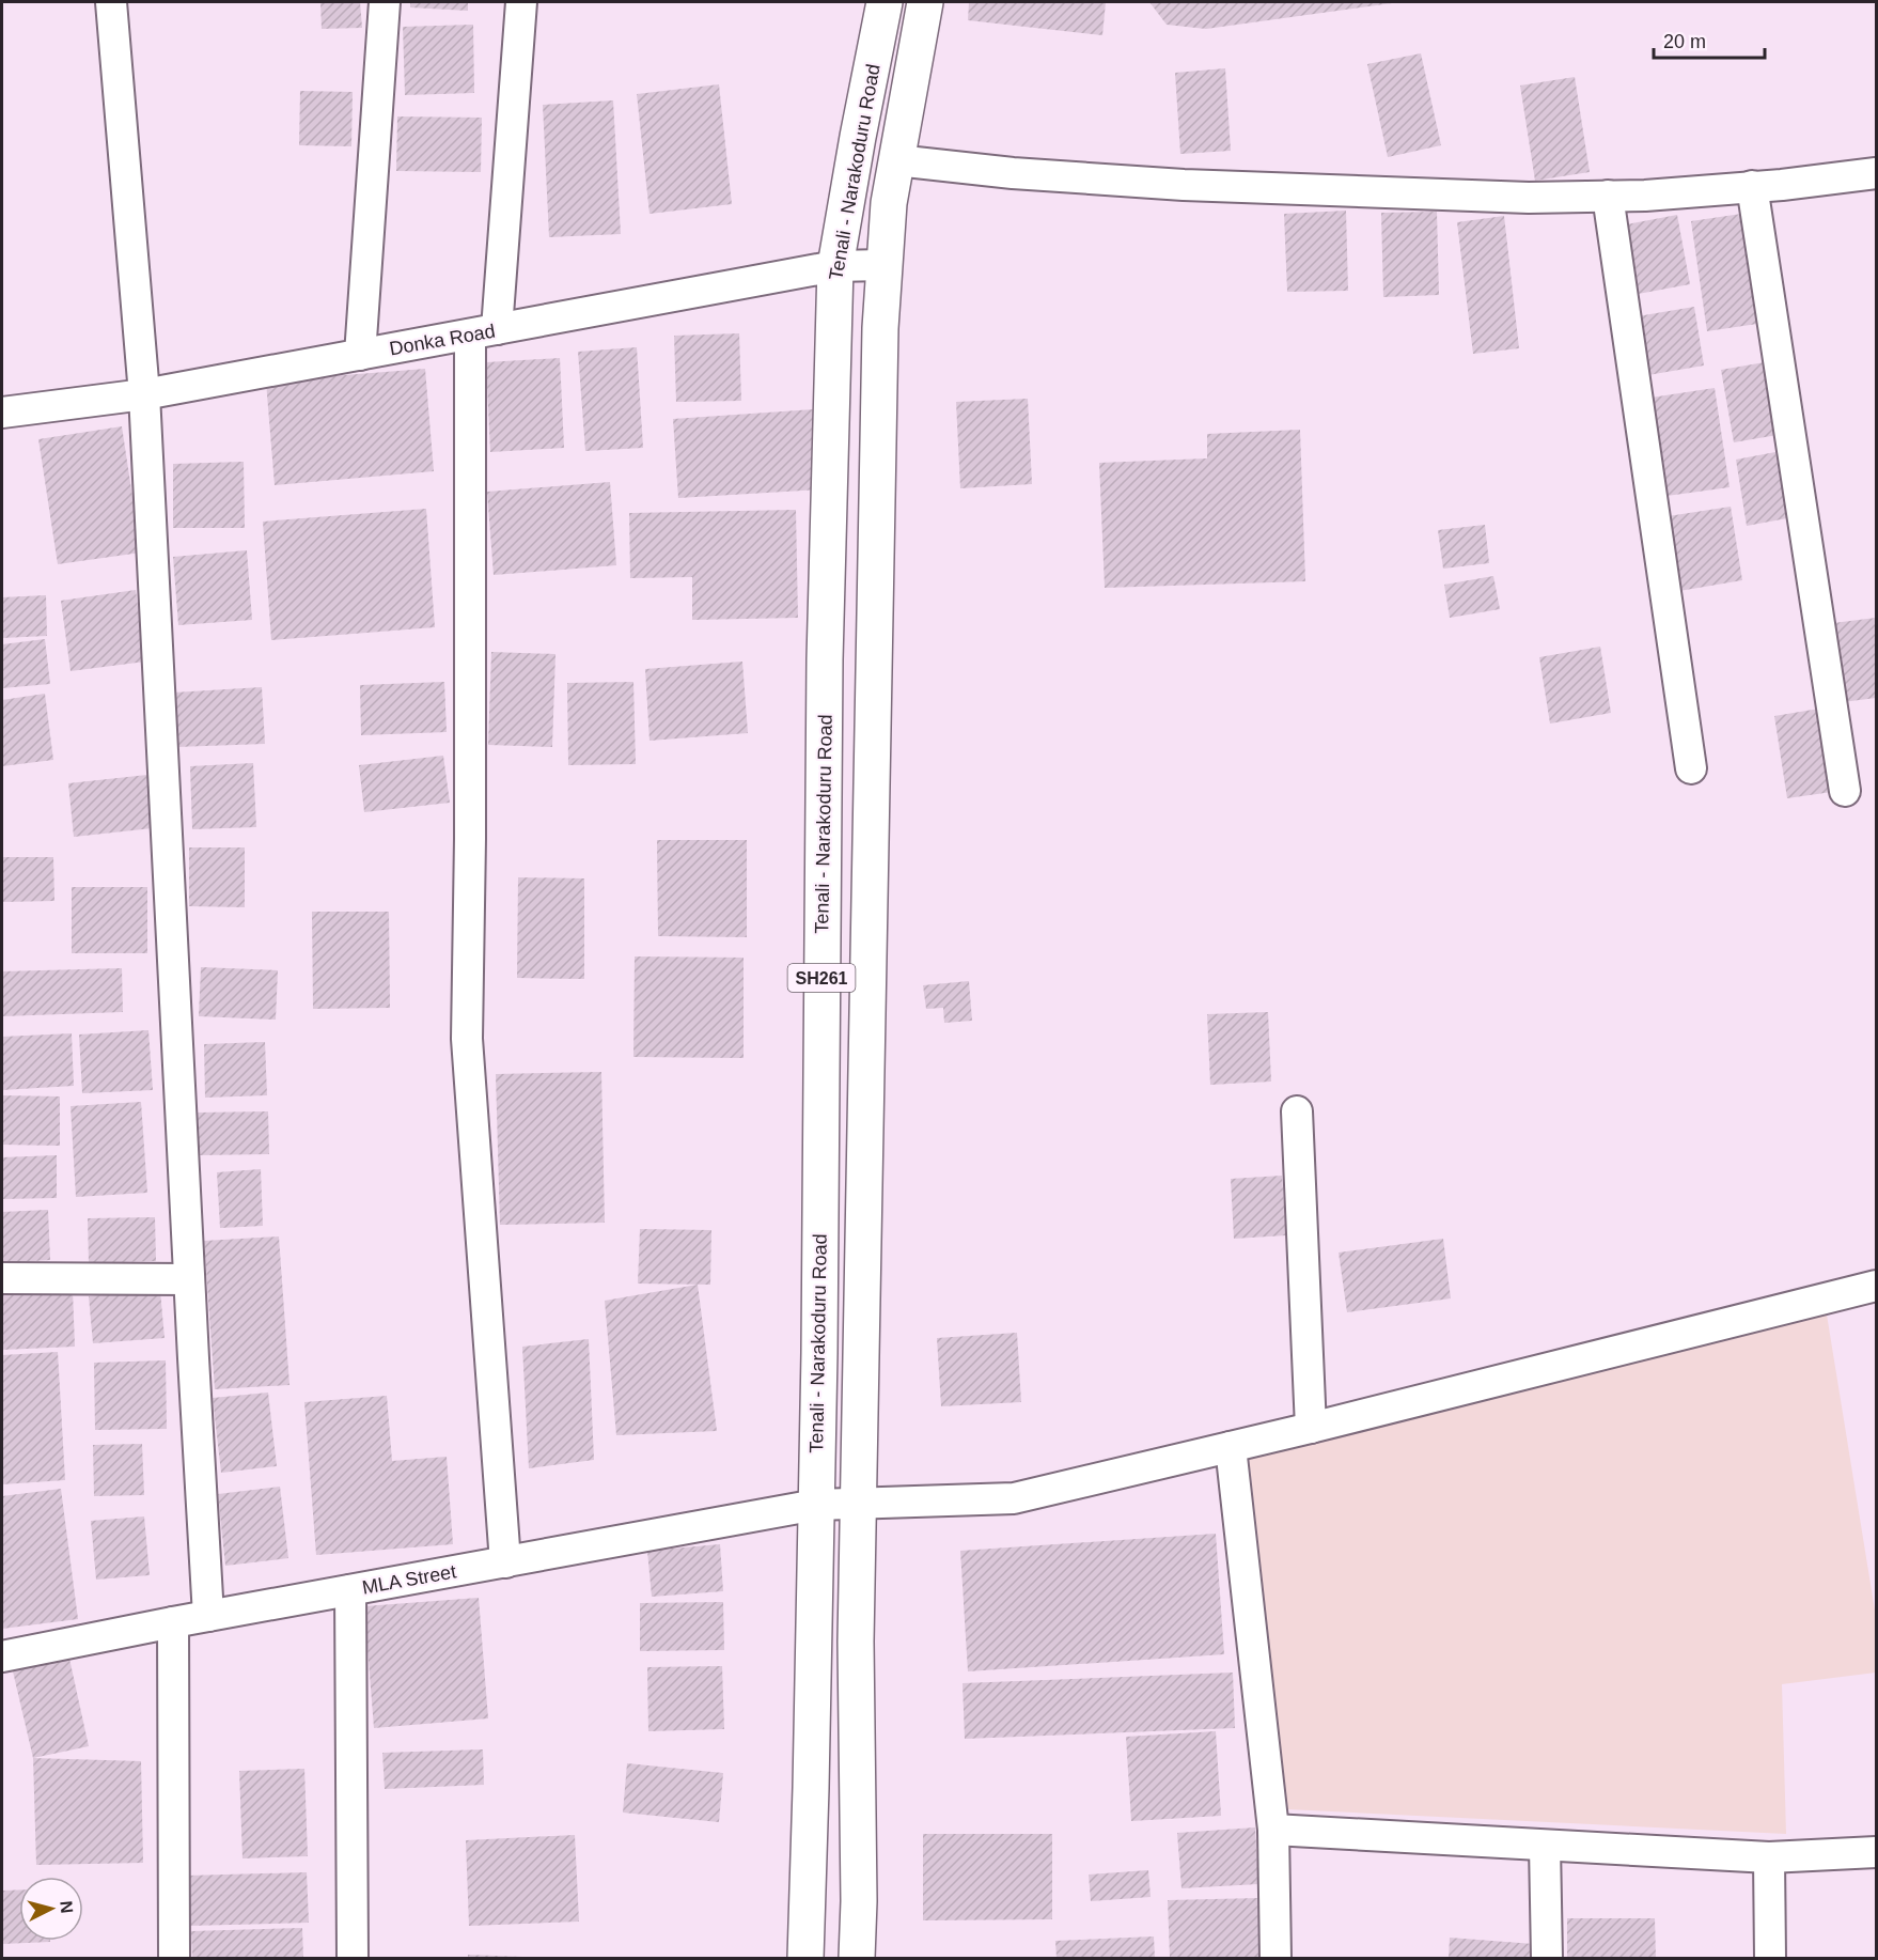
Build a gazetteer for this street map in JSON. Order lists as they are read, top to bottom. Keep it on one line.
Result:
{"streets":{"main road":["Tenali - Narakoduru Road","SH261"],"street":["Donka Road","MLA Street"]},"crossings":[["Tenali - Narakoduru Road","Donka Road"],["Tenali - Narakoduru Road","MLA Street"]],"scale_bar":"20 m","north":"right"}
